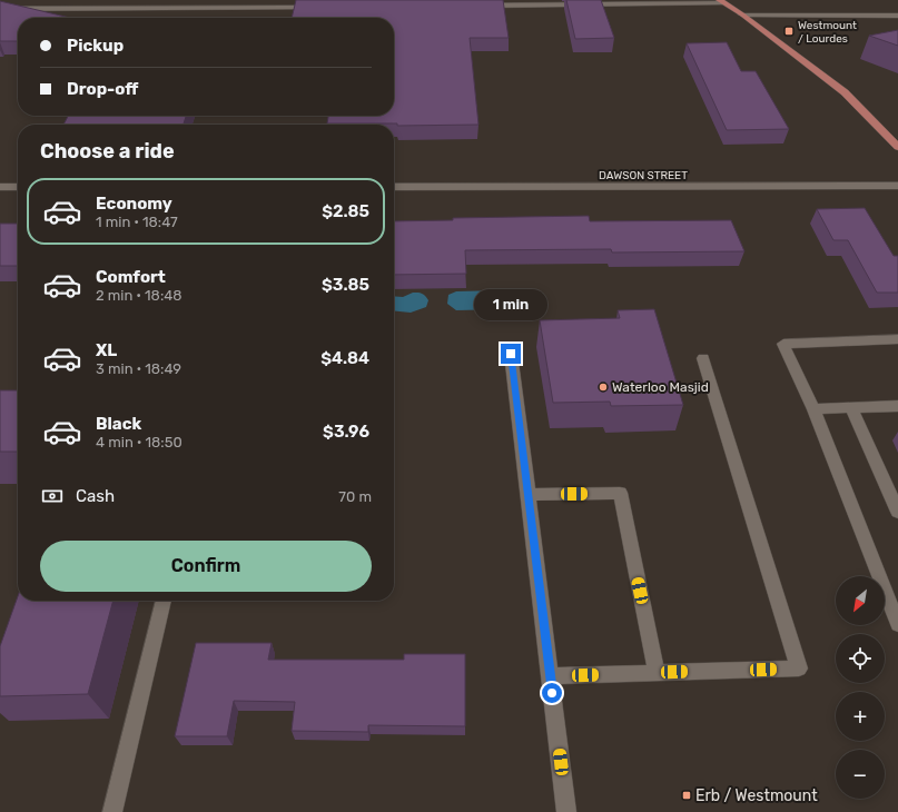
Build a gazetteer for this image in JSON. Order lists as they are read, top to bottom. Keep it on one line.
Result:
{"streets":{"street":["DAWSON STREET"]},"places":{"transit":["Westmount / Lourdes","Erb / Westmount"],"other":["Waterloo Masjid"]},"north":"bottom left","page":{"banner":["Pickup","Drop-off"],"heading":"Choose a ride","list":[{"name":"Economy","note":"1 min · 18:47","value":"$2.85"},{"name":"Comfort","note":"2 min · 18:48","value":"$3.85"},{"name":"XL","note":"3 min · 18:49","value":"$4.84"},{"name":"Black","note":"4 min · 18:50","value":"$3.96"}],"bubble":"1 min","pay":["Cash","70 m"],"buttons":"Confirm","map_buttons":["+","−"]}}
